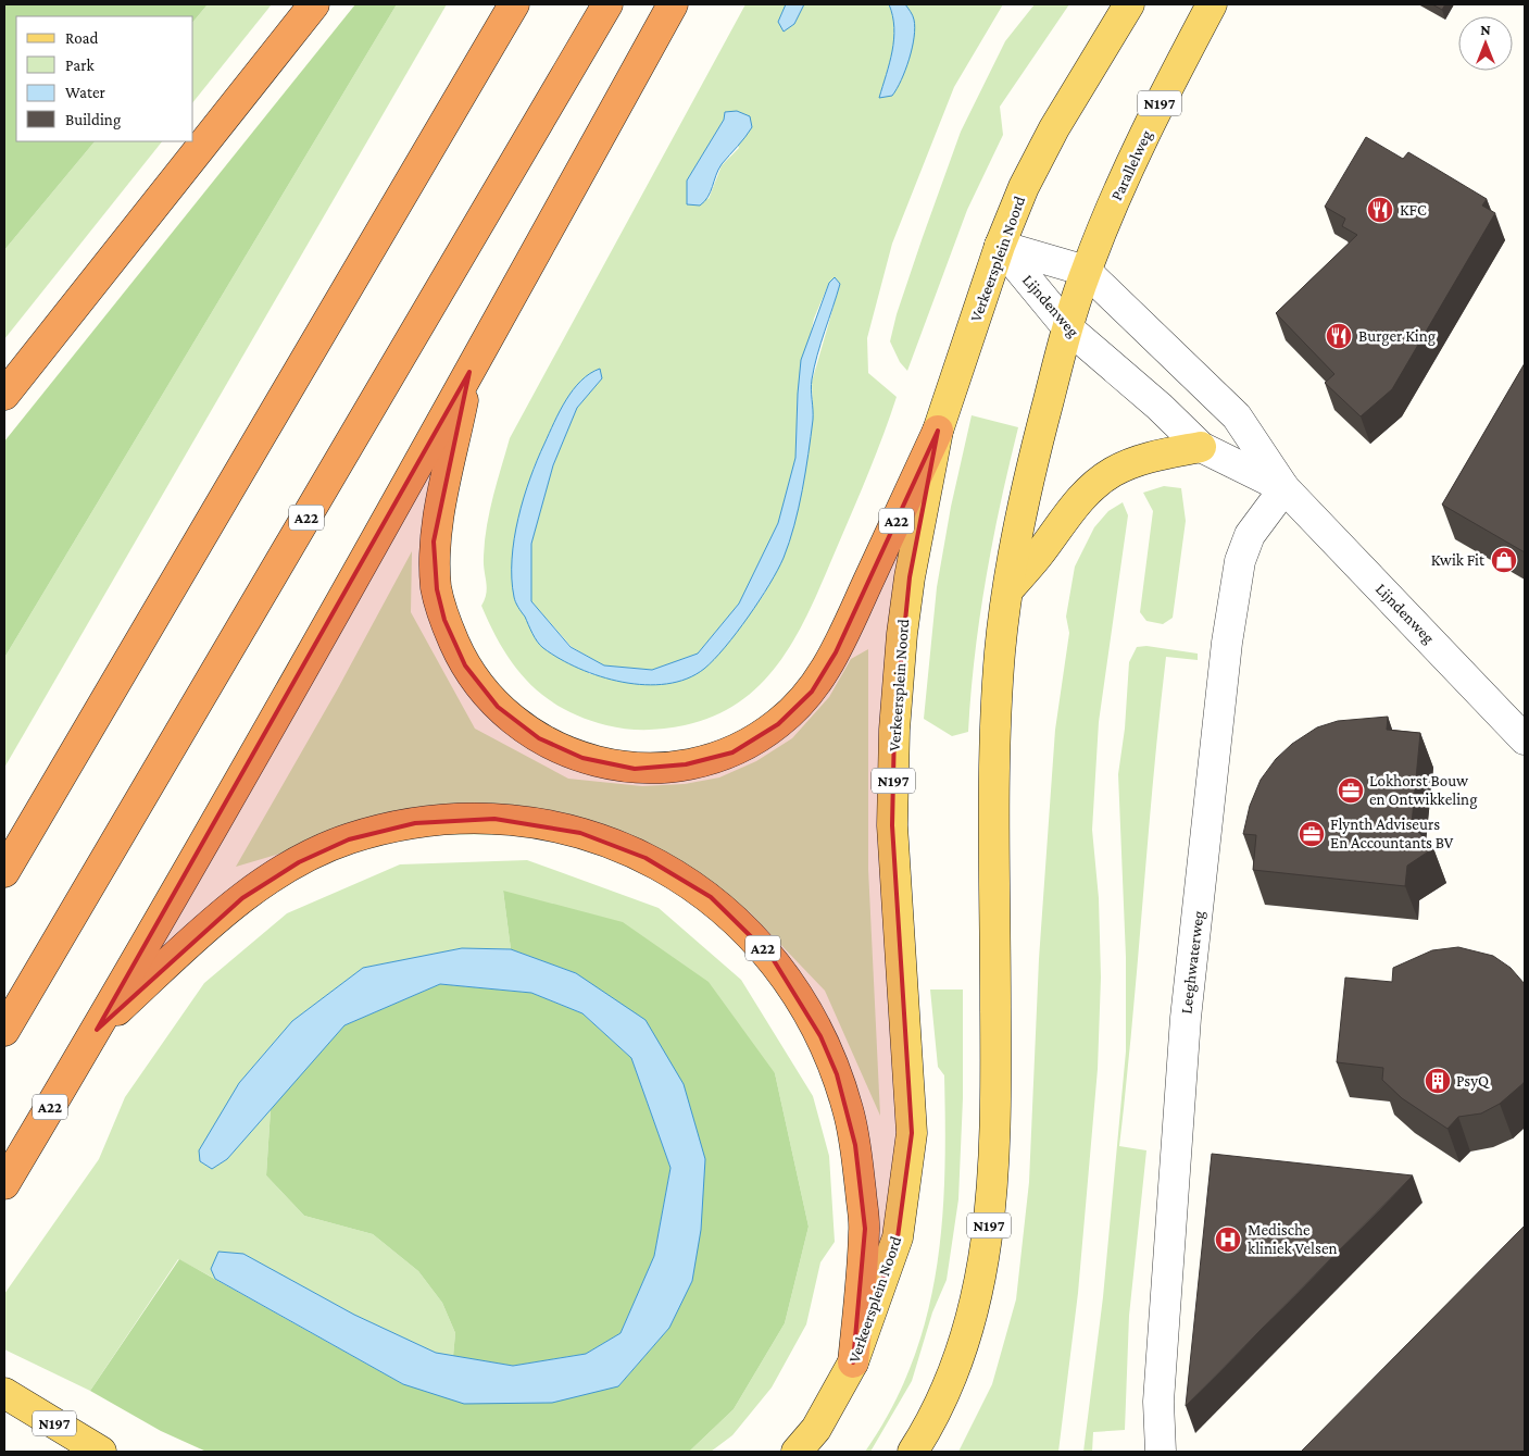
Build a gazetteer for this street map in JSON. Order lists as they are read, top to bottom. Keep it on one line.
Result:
{"streets":{"highway":["A22"],"main road":["N197","Parallelweg","Verkeersplein Noord"],"street":["Lijndenweg","Leeghwaterweg"]},"crossings":[["N197","Parallelweg"],["N197","Lijndenweg"],["Parallelweg","Lijndenweg"],["Verkeersplein Noord","Lijndenweg"],["Verkeersplein Noord","A22"],["Lijndenweg","Leeghwaterweg"]],"places":{"restaurant":["KFC","Burger King"],"shop":["Kwik Fit"],"office":["Lokhorst Bouw en Ontwikkeling","Flynth Adviseurs En Accountants BV"],"building":["PsyQ"],"hospital":["Medische kliniek Velsen"]},"legend":["Road","Park","Water","Building"],"north":"top"}
